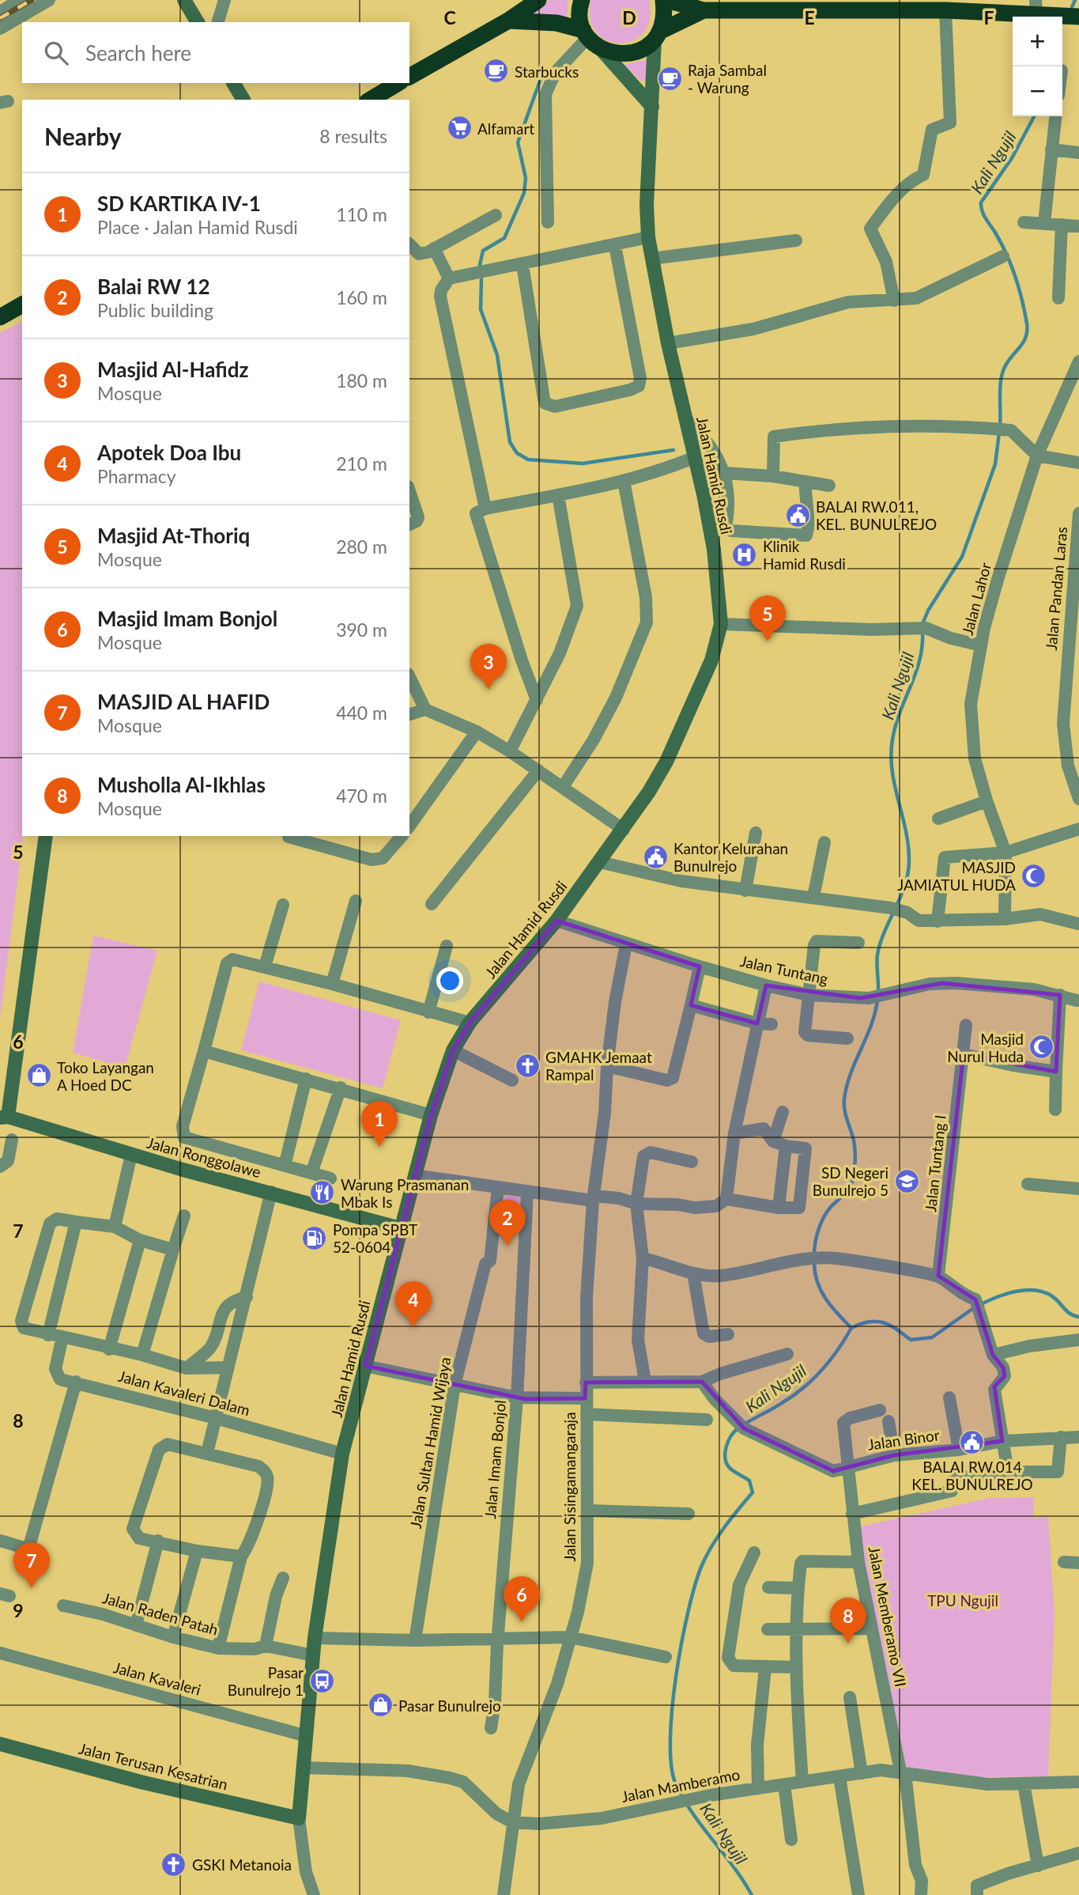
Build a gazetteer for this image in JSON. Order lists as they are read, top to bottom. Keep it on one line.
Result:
{"streets":{"street":["Jalan Hamid Rusdi","Jalan Pandan Laras","Jalan Lahor","Jalan Tuntang","Jalan Ronggolawe","Jalan Tuntang I","Jalan Kavaleri Dalam","Jalan Binor","Jalan Sultan Hamid Wijaya","Jalan Imam Bonjol","Jalan Sisingamangaraja","Jalan Raden Patah","Jalan Memberamo VII","Jalan Kavaleri","Jalan Terusan Kesatrian","Jalan Mamberamo"]},"crossings":[["Jalan Hamid Rusdi","Jalan Tuntang"],["Jalan Hamid Rusdi","Jalan Ronggolawe"],["Jalan Hamid Rusdi","Jalan Kavaleri Dalam"],["Jalan Hamid Rusdi","Jalan Raden Patah"],["Jalan Hamid Rusdi","Jalan Kavaleri"],["Jalan Hamid Rusdi","Jalan Terusan Kesatrian"],["Jalan Tuntang","Jalan Sisingamangaraja"],["Jalan Binor","Jalan Memberamo VII"],["Jalan Sisingamangaraja","Jalan Mamberamo"],["Jalan Memberamo VII","Jalan Mamberamo"]],"water":["Kali Ngujil"],"parks":["TPU Ngujil"],"places":{"cafe":["Starbucks","Raja Sambal - Warung"],"supermarket":["Alfamart"],"public building":["BALAI RW.011, KEL. BUNULREJO","Kantor Kelurahan Bunulrejo","BALAI RW.014 KEL. BUNULREJO"],"hospital":["Klinik Hamid Rusdi"],"mosque":["MASJID JAMIATUL HUDA","Masjid Nurul Huda"],"church":["GMAHK Jemaat Rampal","GSKI Metanoia"],"shop":["Toko Layangan A Hoed DC","Pasar Bunulrejo"],"school or university":["SD Negeri Bunulrejo 5"],"restaurant":["Warung Prasmanan Mbak Is"],"fuel station":["Pompa SPBT 52-0604"],"bus stop":["Pasar Bunulrejo 1"]},"page":{"map_buttons":["+","−"],"search":"Search here","heading":["Nearby","8 results"],"list":[{"mark":"1","name":"SD KARTIKA IV-1","note":"Place · Jalan Hamid Rusdi","value":"110 m"},{"mark":"2","name":"Balai RW 12","note":"Public building","value":"160 m"},{"mark":"3","name":"Masjid Al-Hafidz","note":"Mosque","value":"180 m"},{"mark":"4","name":"Apotek Doa Ibu","note":"Pharmacy","value":"210 m"},{"mark":"5","name":"Masjid At-Thoriq","note":"Mosque","value":"280 m"},{"mark":"6","name":"Masjid Imam Bonjol","note":"Mosque","value":"390 m"},{"mark":"7","name":"MASJID AL HAFID","note":"Mosque","value":"440 m"},{"mark":"8","name":"Musholla Al-Ikhlas","note":"Mosque","value":"470 m"}],"pins":["5","3","1","2","4","7","6","8"]},"grid":{"columns":["C","D","E","F"],"rows":["5","6","7","8","9"]}}
